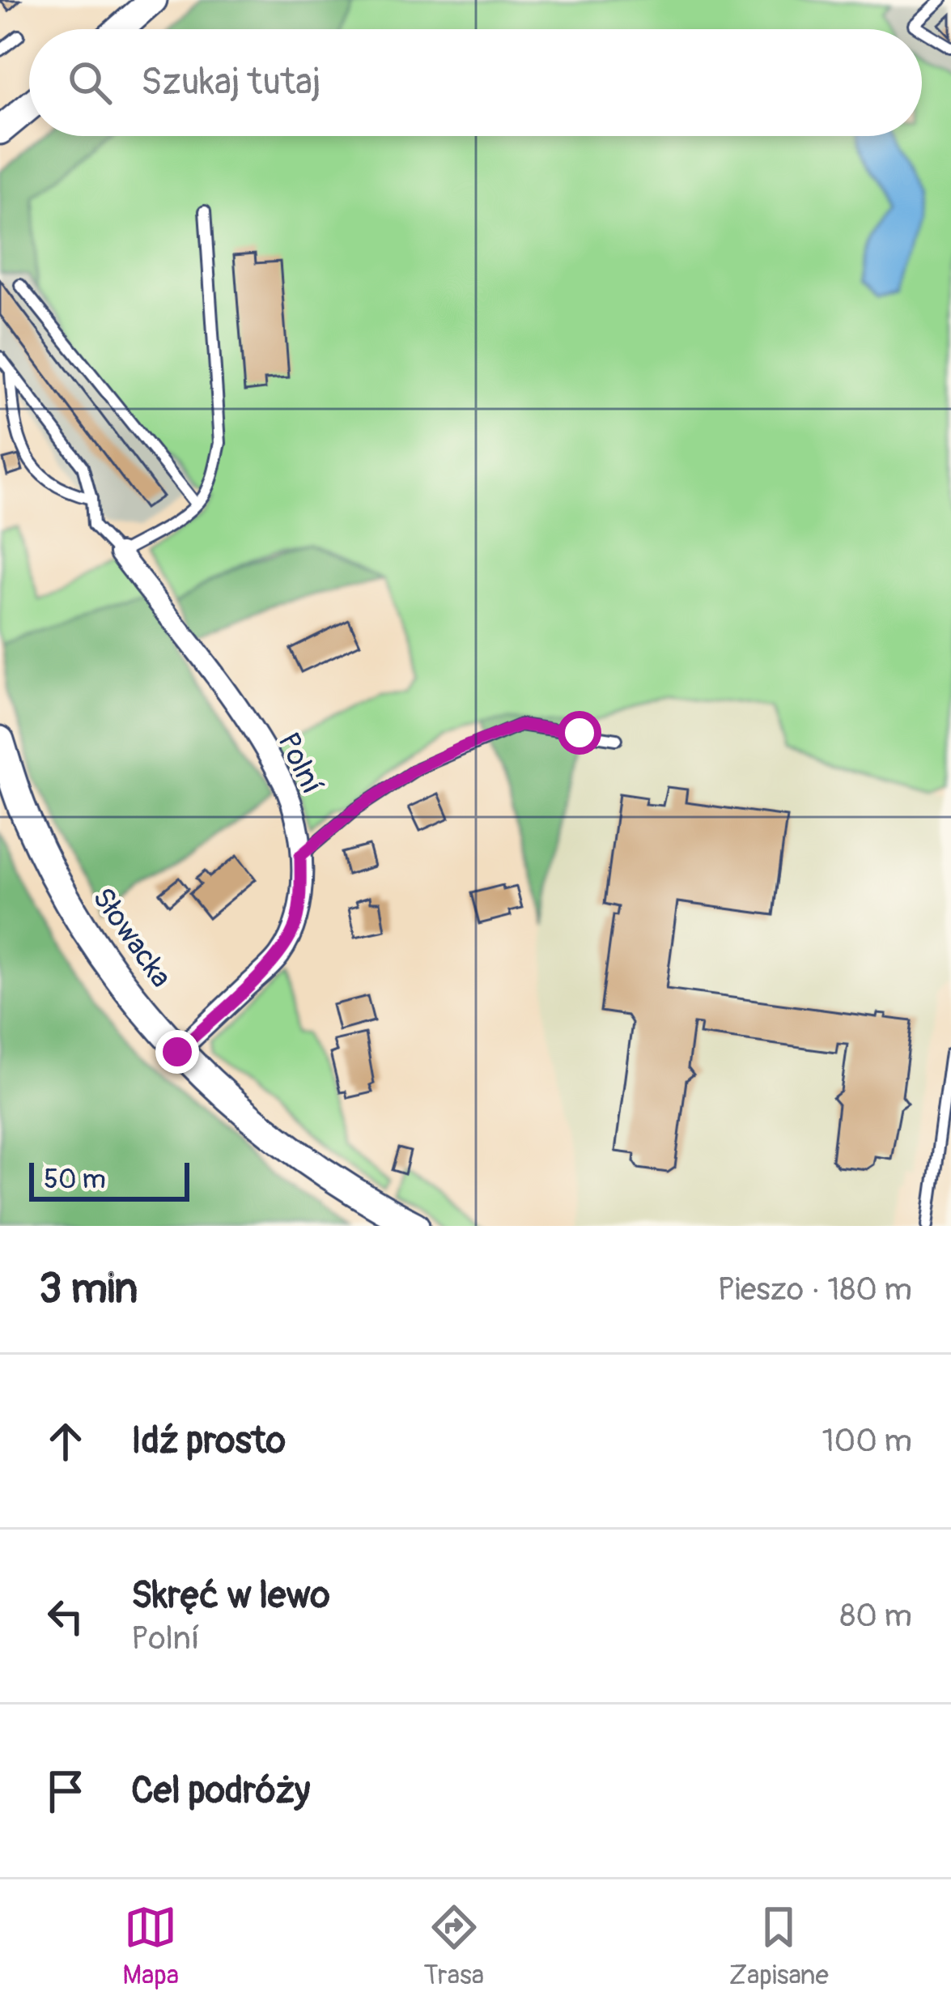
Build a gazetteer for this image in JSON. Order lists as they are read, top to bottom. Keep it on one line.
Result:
{"streets":{"street":["Polní","Słowacka"]},"crossings":[["Polní","Słowacka"]],"scale_bar":"50 m","page":{"search":"Szukaj tutaj","scale":"50 m","heading":["3 min","Pieszo · 180 m"],"list":[["Idź prosto","100 m"],["Skręć w lewo","Polní","80 m"],"Cel podróży"],"nav":["Mapa","Trasa","Zapisane"]}}
